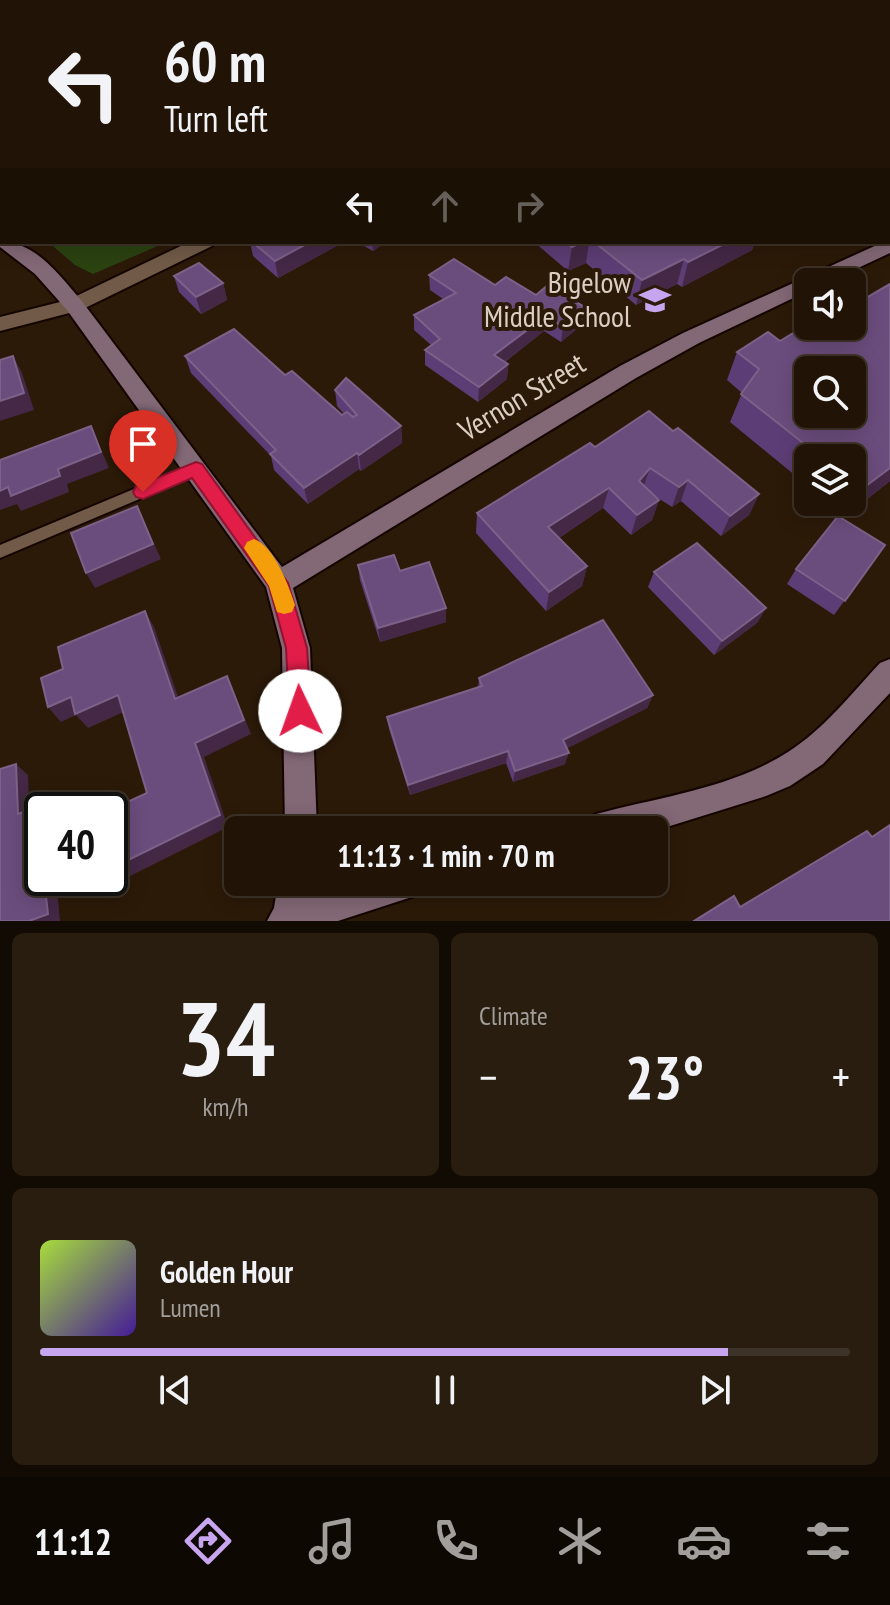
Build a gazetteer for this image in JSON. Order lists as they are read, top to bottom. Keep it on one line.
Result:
{"streets":{"street":["Vernon Street"]},"places":{"school or university":["Bigelow Middle School"]},"page":{"turn":["60 m","Turn left"],"limit":"40","trip":"11:13 · 1 min · 70 m","tile":[["34","km/h"],"Climate"],"heat":["−","23°","+"],"song":["Golden Hour","Lumen"],"tabs":"11:12"}}
